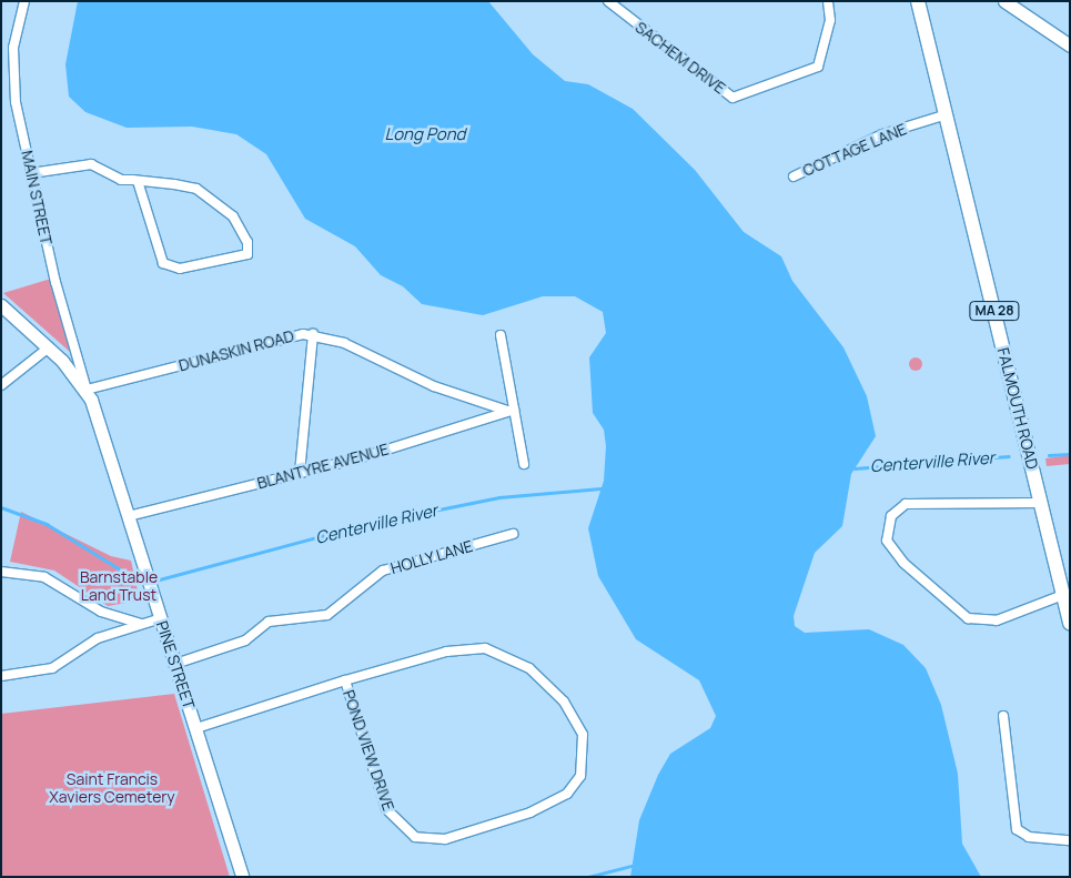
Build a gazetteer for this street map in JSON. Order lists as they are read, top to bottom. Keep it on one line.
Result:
{"streets":{"main road":["MA 28","FALMOUTH ROAD","PINE STREET"],"street":["SACHEM DRIVE","COTTAGE LANE","MAIN STREET","DUNASKIN ROAD","BLANTYRE AVENUE","HOLLY LANE","POND VIEW DRIVE"]},"crossings":[["COTTAGE LANE","FALMOUTH ROAD"],["MAIN STREET","DUNASKIN ROAD"],["MAIN STREET","PINE STREET"],["DUNASKIN ROAD","BLANTYRE AVENUE"],["DUNASKIN ROAD","PINE STREET"],["BLANTYRE AVENUE","PINE STREET"],["HOLLY LANE","PINE STREET"],["PINE STREET","POND VIEW DRIVE"]],"water":["Long Pond","Centerville River"],"parks":["Barnstable Land Trust","Saint Francis Xaviers Cemetery"]}
